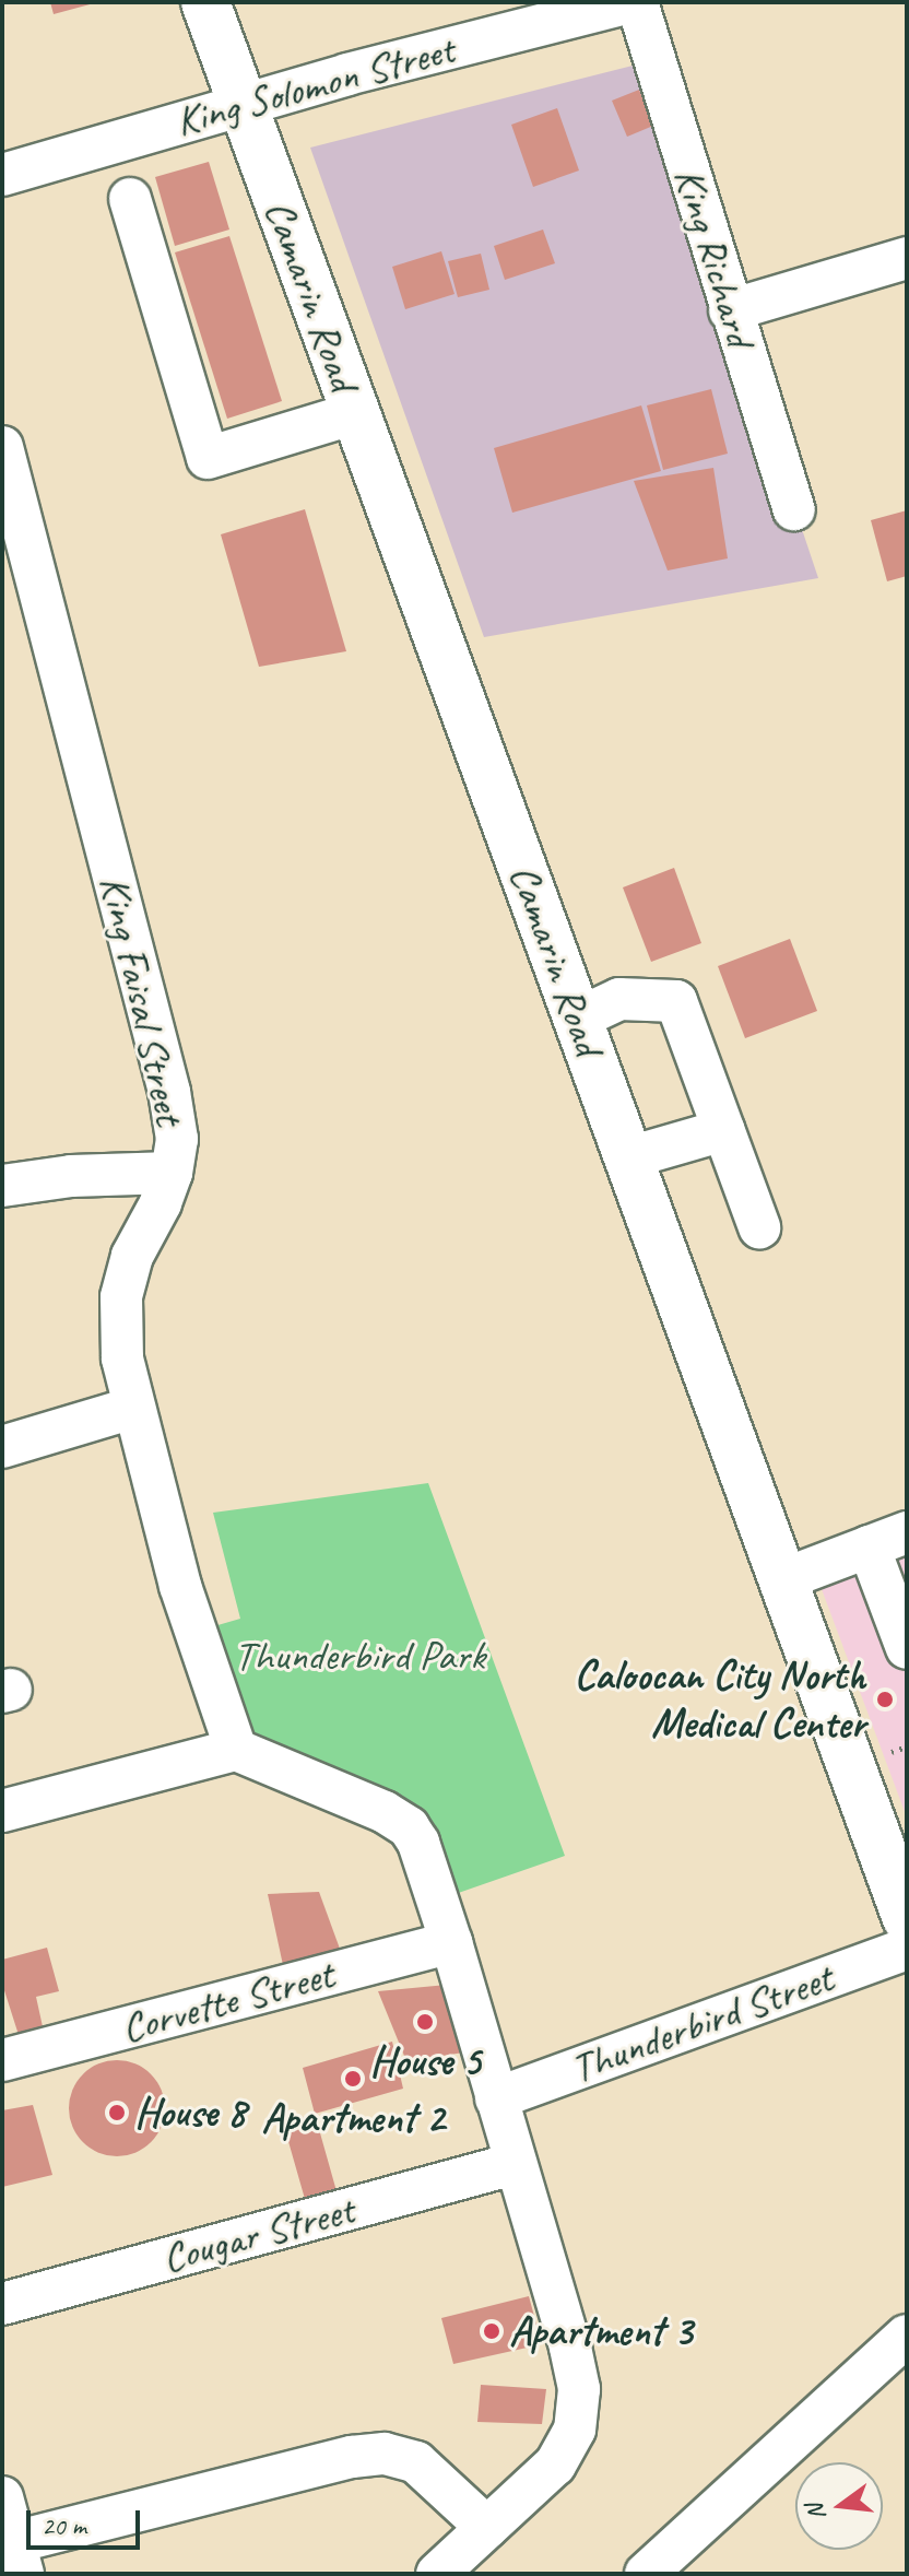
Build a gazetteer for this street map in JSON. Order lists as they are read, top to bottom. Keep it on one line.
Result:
{"streets":{"main road":["Camarin Road"],"street":["King Solomon Street","King Richard","King Faisal Street","Corvette Street","Thunderbird Street","Cougar Street"]},"crossings":[["King Solomon Street","Camarin Road"]],"parks":["Thunderbird Park"],"places":["Caloocan City North Medical Center","House 5","Apartment 2","House 8","Apartment 3"],"scale_bar":"20 m","north":"left"}
